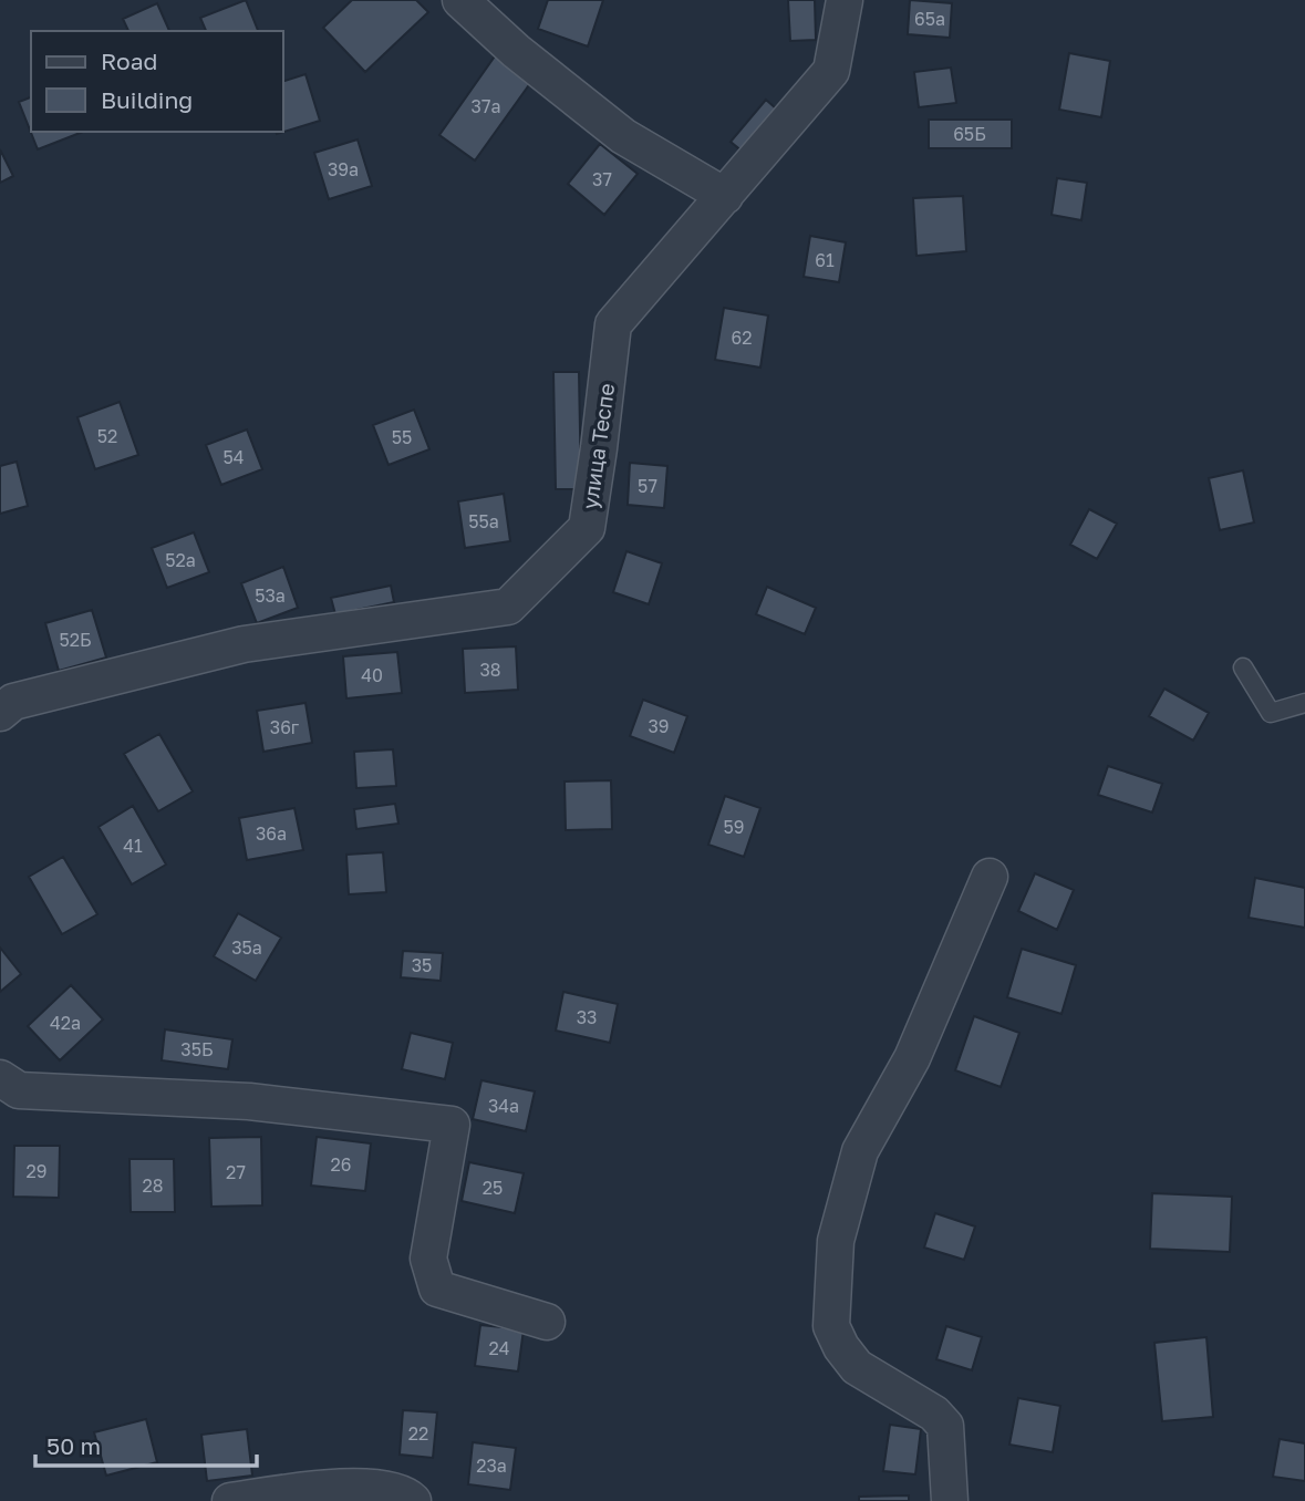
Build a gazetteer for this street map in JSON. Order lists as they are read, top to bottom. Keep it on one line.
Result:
{"streets":{"street":["улица Теспе"]},"house_numbers":["65а","37а","65Б","39а","37","61","62","52","55","54","57","55а","52а","53а","52Б","38","40","39","36г","59","36а","41","35а","35","33","42а","35Б","34а","26","29","27","28","25","24","22","23а"],"legend":["Road","Building"],"scale_bar":"50 m"}
